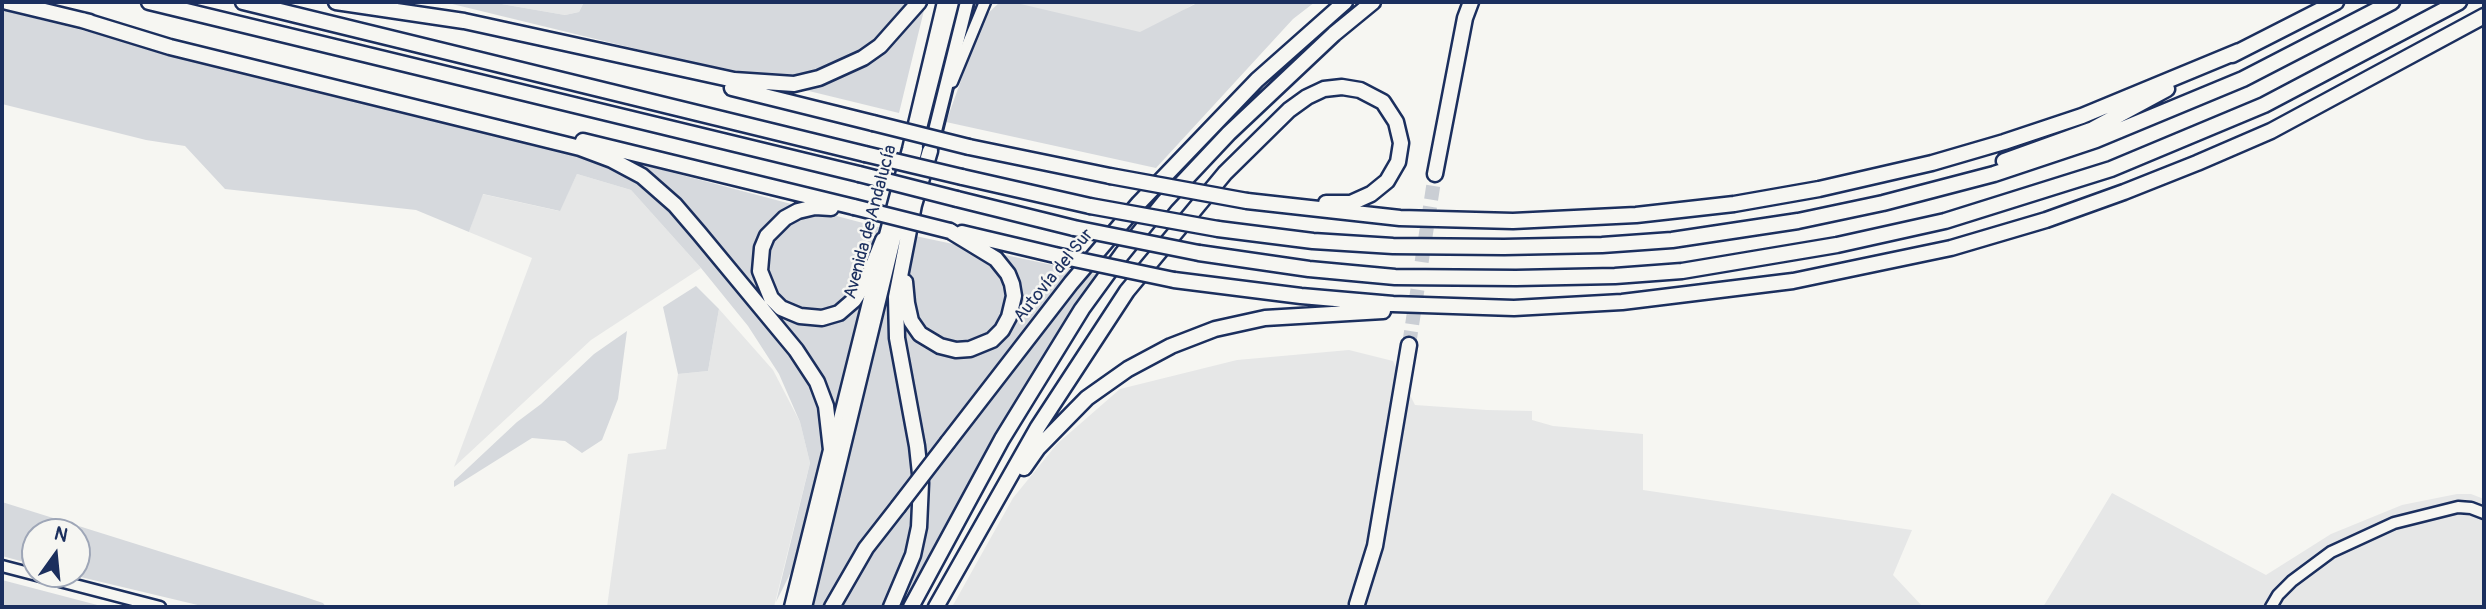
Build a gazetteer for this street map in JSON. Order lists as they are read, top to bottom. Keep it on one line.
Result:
{"streets":{"highway":["Autovía del Sur"],"main road":["Avenida de Andalucía"]},"north":"top"}
